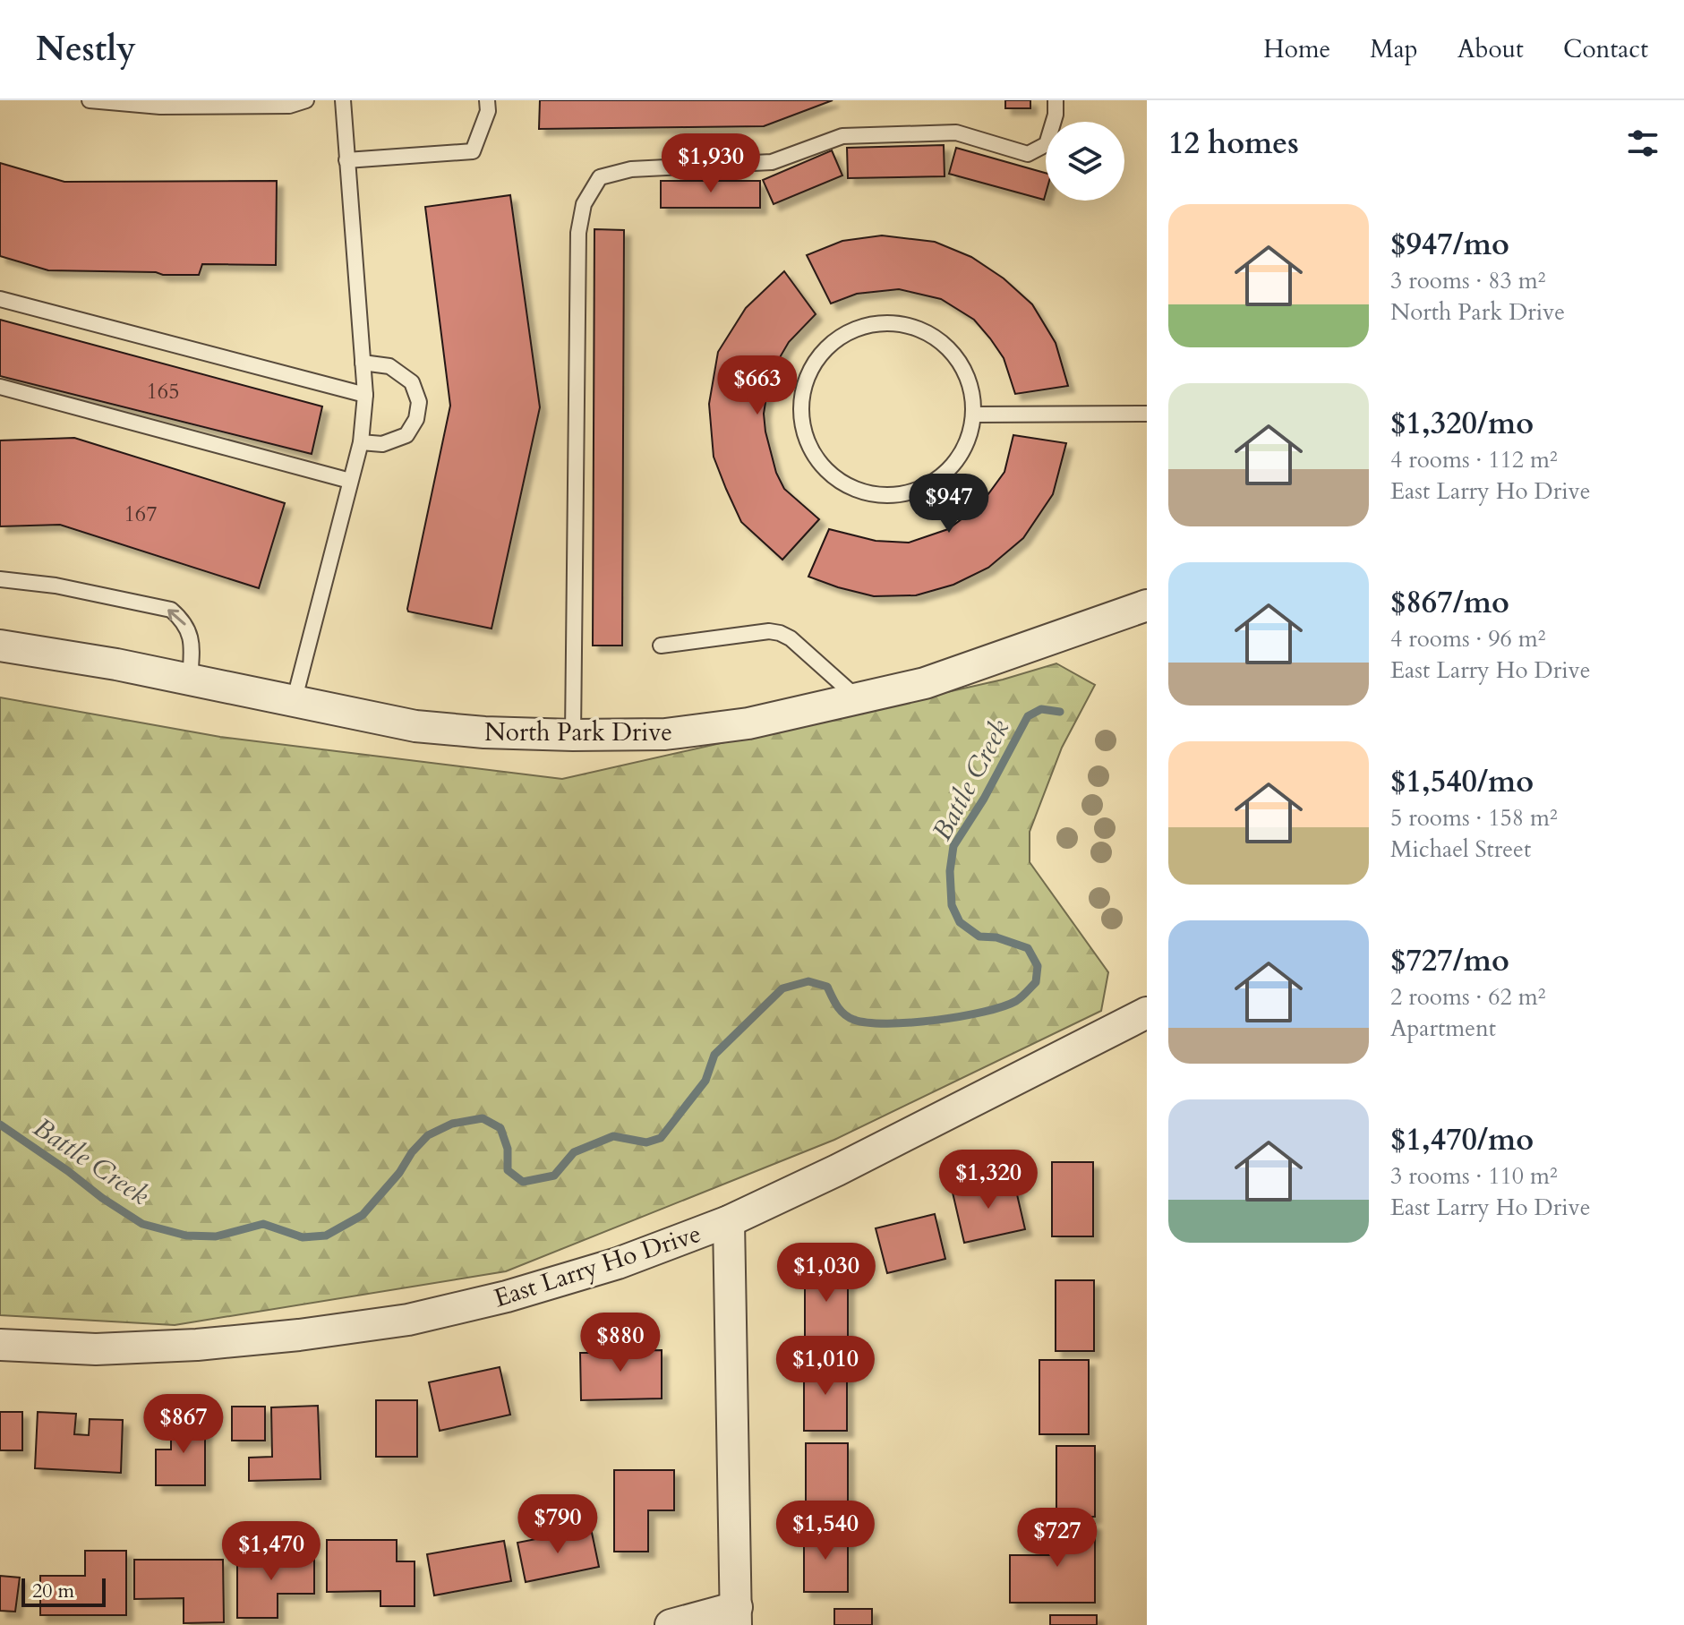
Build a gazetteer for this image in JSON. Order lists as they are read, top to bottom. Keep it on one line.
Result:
{"streets":{"street":["North Park Drive","East Larry Ho Drive"]},"water":["Battle Creek"],"house_numbers":["165","167"],"scale_bar":"20 m","page":{"header":"Nestly","nav":["Home","Map","About","Contact"],"heading":"12 homes","price":["$1,930","$663","$947","$1,320","$1,030","$880","$1,010","$867","$790","$1,540","$727","$1,470"],"list":[{"name":"$947/mo","note":"3 rooms · 83 m² · North Park Drive"},{"name":"$1,320/mo","note":"4 rooms · 112 m² · East Larry Ho Drive"},{"name":"$867/mo","note":"4 rooms · 96 m² · East Larry Ho Drive"},{"name":"$1,540/mo","note":"5 rooms · 158 m² · Michael Street"},{"name":"$727/mo","note":"2 rooms · 62 m² · Apartment"},{"name":"$1,470/mo","note":"3 rooms · 110 m² · East Larry Ho Drive"}],"scale":"20 m"}}
